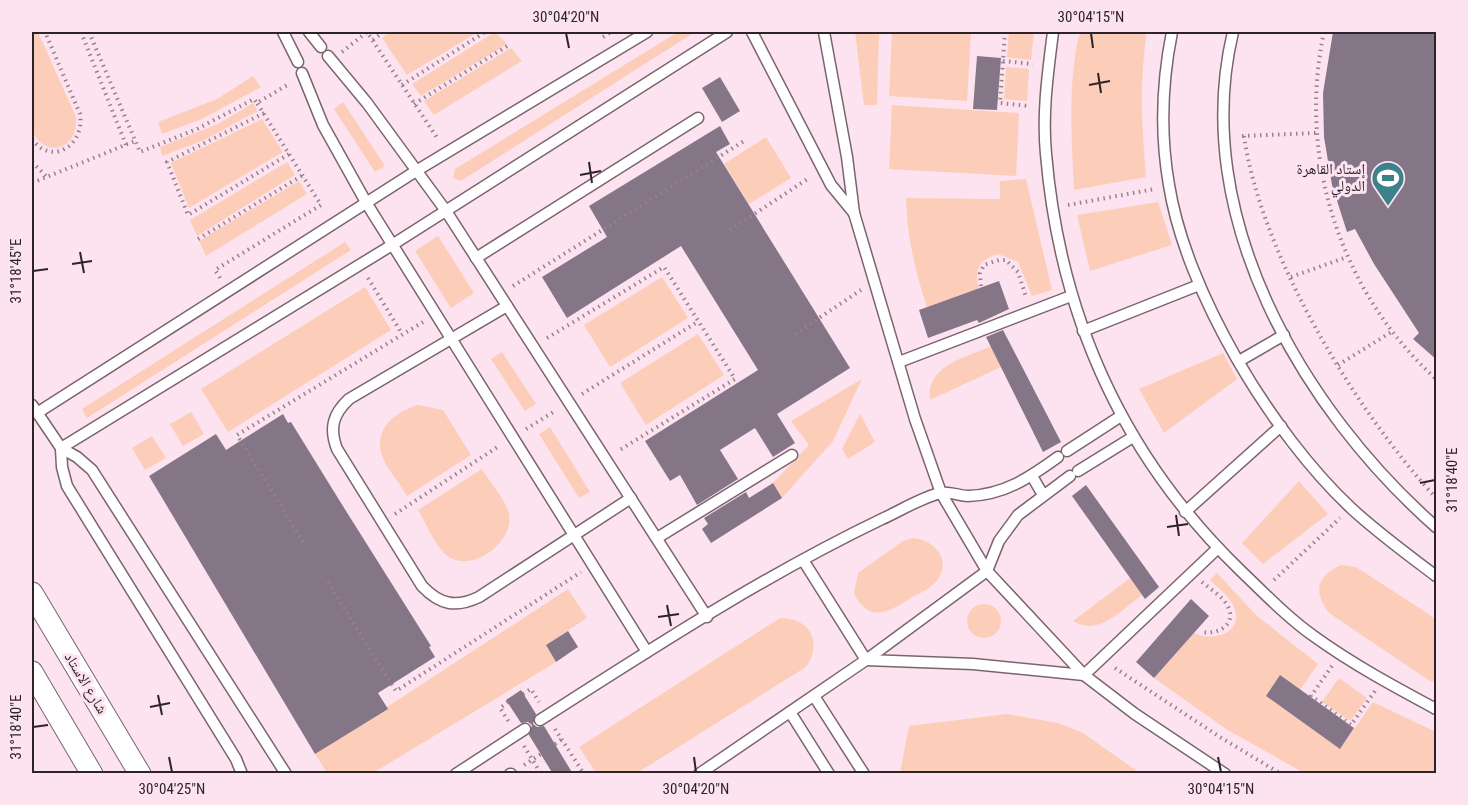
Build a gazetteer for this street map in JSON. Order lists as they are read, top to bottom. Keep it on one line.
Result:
{"streets":{"street":["شارع الاستاد"]},"places":{"sports":["إستاد القاهرة الدولي"]},"coordinates":["30°04'20\"N","30°04'15\"N","31°18'45\"E","31°18'40\"E","30°04'25\"N"]}
